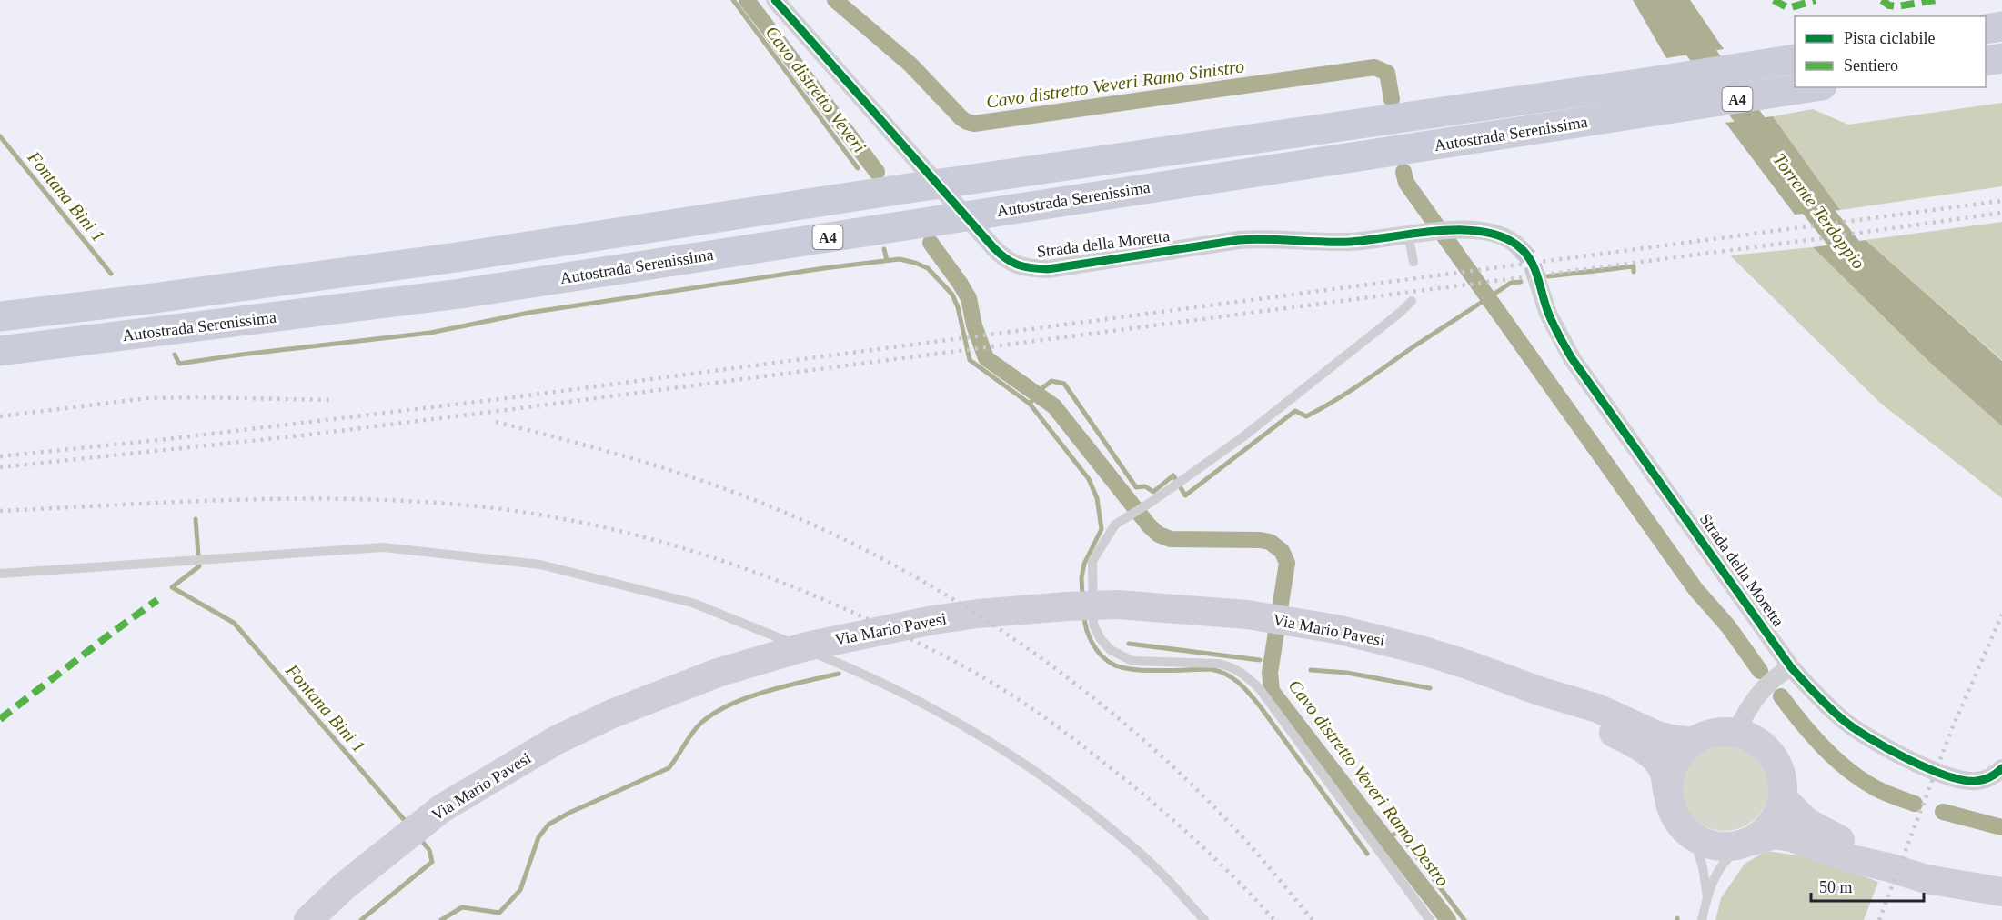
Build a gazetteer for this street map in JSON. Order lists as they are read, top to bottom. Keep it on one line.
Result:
{"streets":{"highway":["A4","Autostrada Serenissima"],"main road":["Via Mario Pavesi"],"street":["Strada della Moretta"]},"water":["Cavo distretto Veveri Ramo Sinistro","Cavo distretto Veveri","Fontana Bini 1","Torrente Terdoppio","Cavo distretto Veveri Ramo Destro"],"legend":["Pista ciclabile","Sentiero"],"scale_bar":"50 m"}
